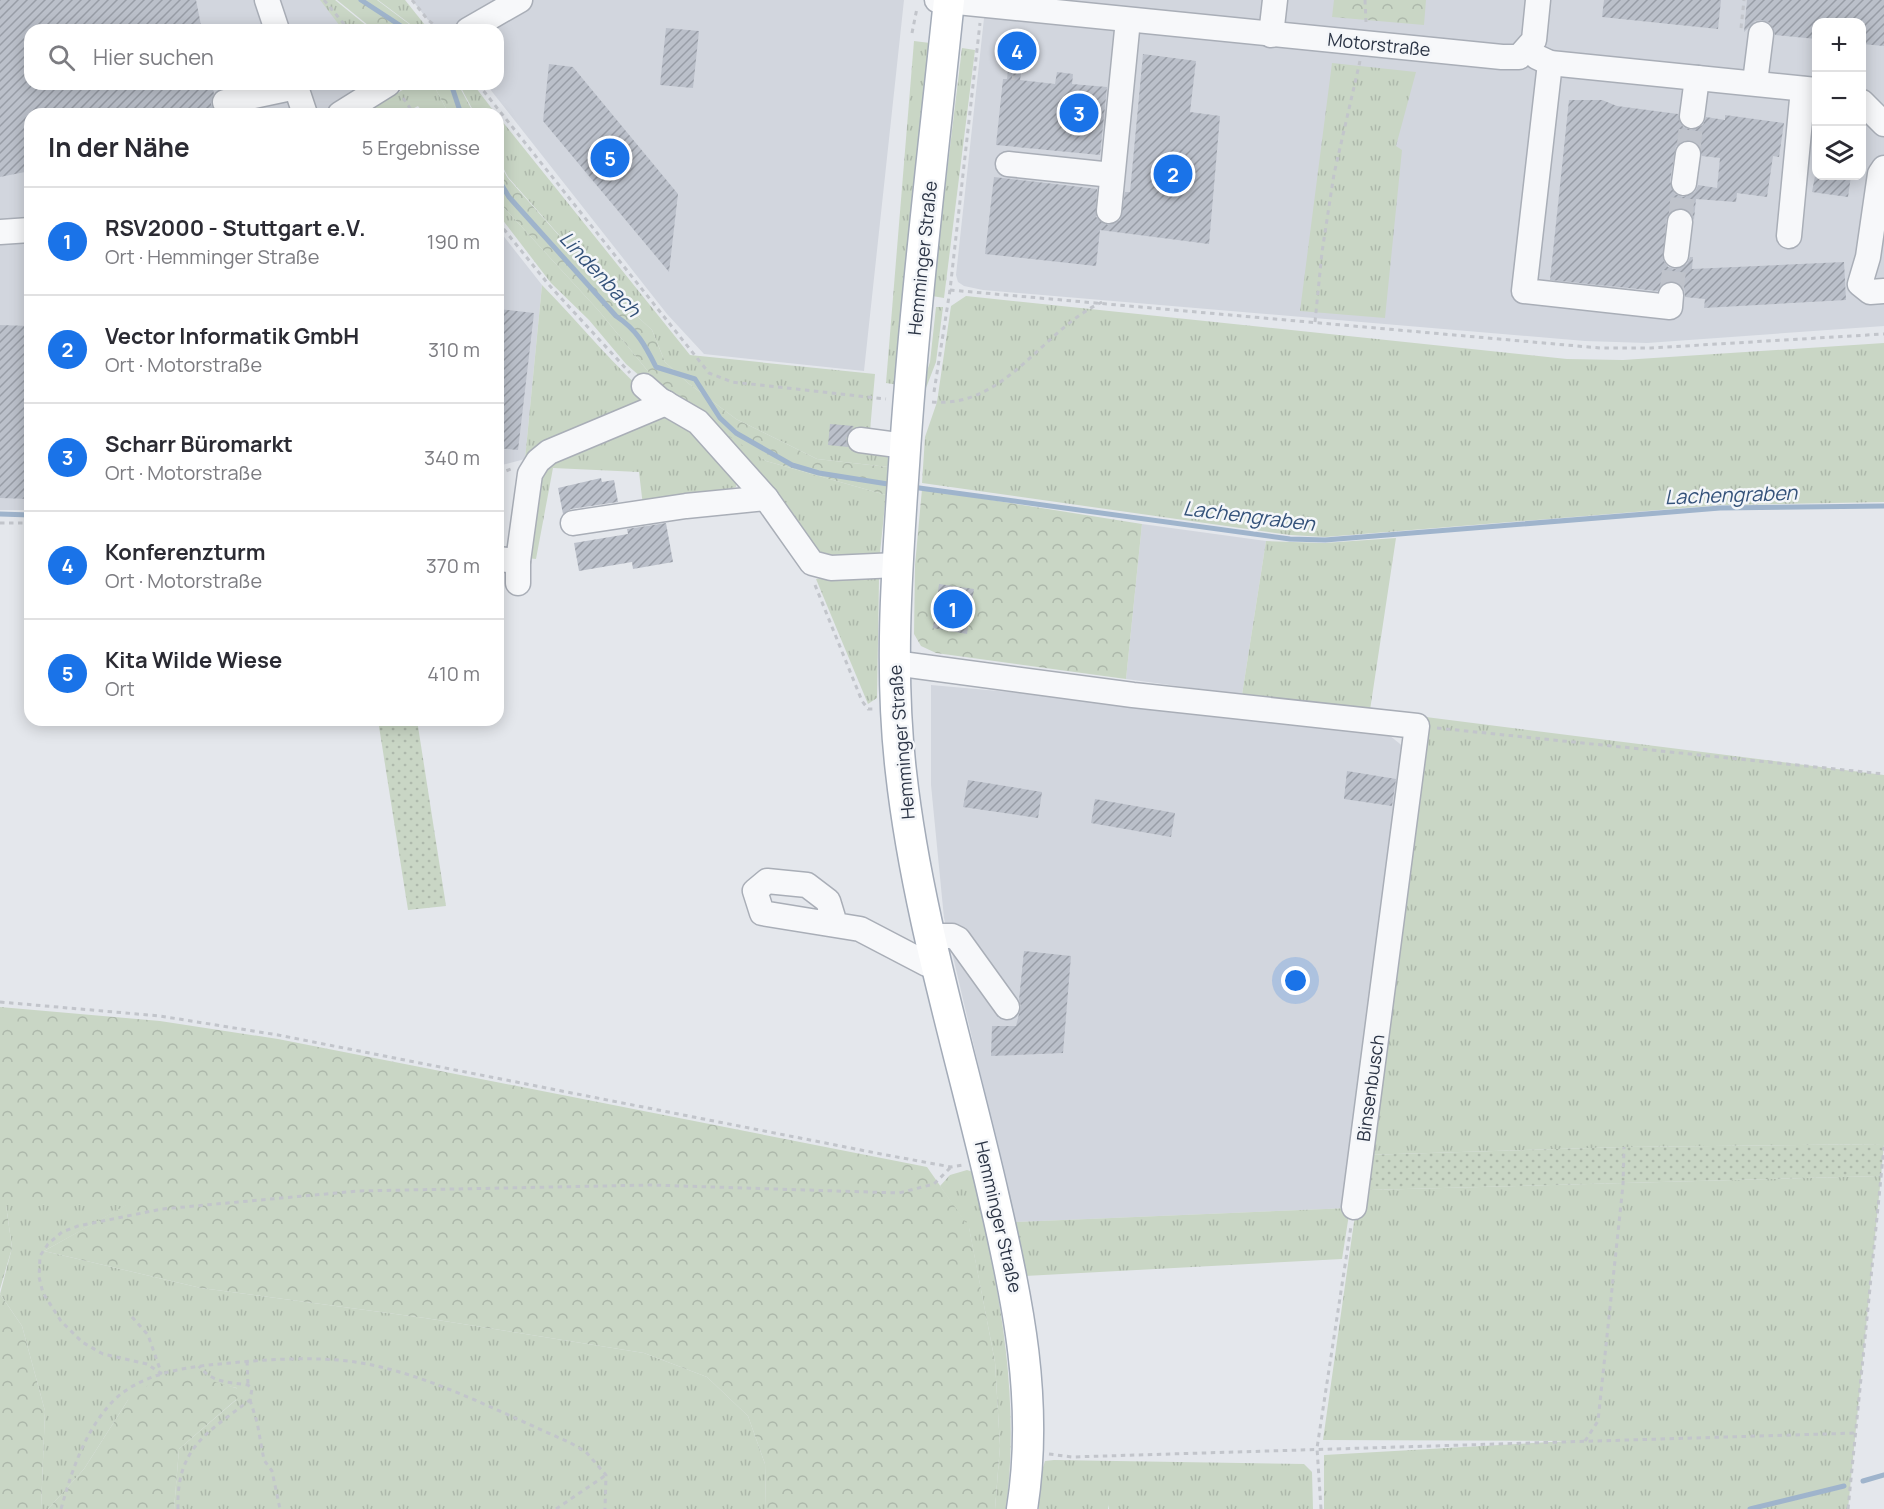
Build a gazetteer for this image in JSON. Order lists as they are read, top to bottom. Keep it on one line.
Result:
{"streets":{"main road":["Hemminger Straße"],"street":["Motorstraße","Binsenbusch"]},"crossings":[["Motorstraße","Hemminger Straße"]],"water":["Lindenbach","Lachengraben"],"page":{"map_buttons":["+","−"],"search":"Hier suchen","pins":["4","3","5","2","1"],"heading":["In der Nähe","5 Ergebnisse"],"list":[{"mark":"1","name":"RSV2000 - Stuttgart e.V.","note":"Ort · Hemminger Straße","value":"190 m"},{"mark":"2","name":"Vector Informatik GmbH","note":"Ort · Motorstraße","value":"310 m"},{"mark":"3","name":"Scharr Büromarkt","note":"Ort · Motorstraße","value":"340 m"},{"mark":"4","name":"Konferenzturm","note":"Ort · Motorstraße","value":"370 m"},{"mark":"5","name":"Kita Wilde Wiese","note":"Ort","value":"410 m"}]}}
